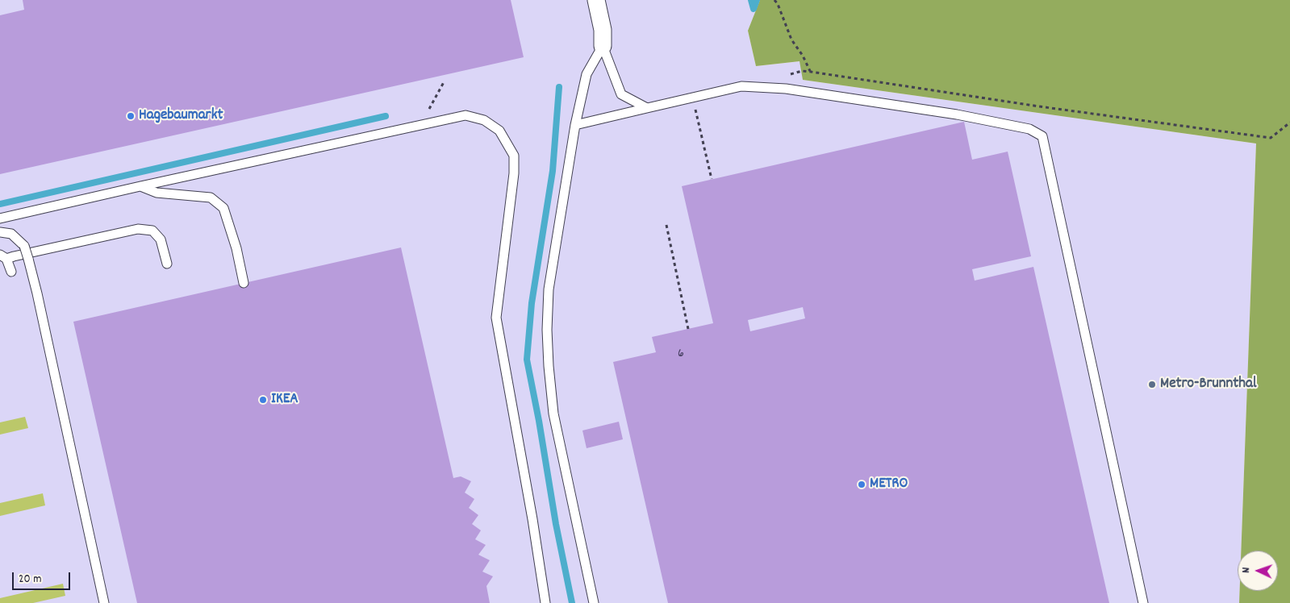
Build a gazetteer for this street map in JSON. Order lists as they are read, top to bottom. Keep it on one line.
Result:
{"places":["Hagebaumarkt","Metro-Brunnthal","IKEA","METRO"],"house_numbers":["6"],"scale_bar":"20 m","north":"left"}
